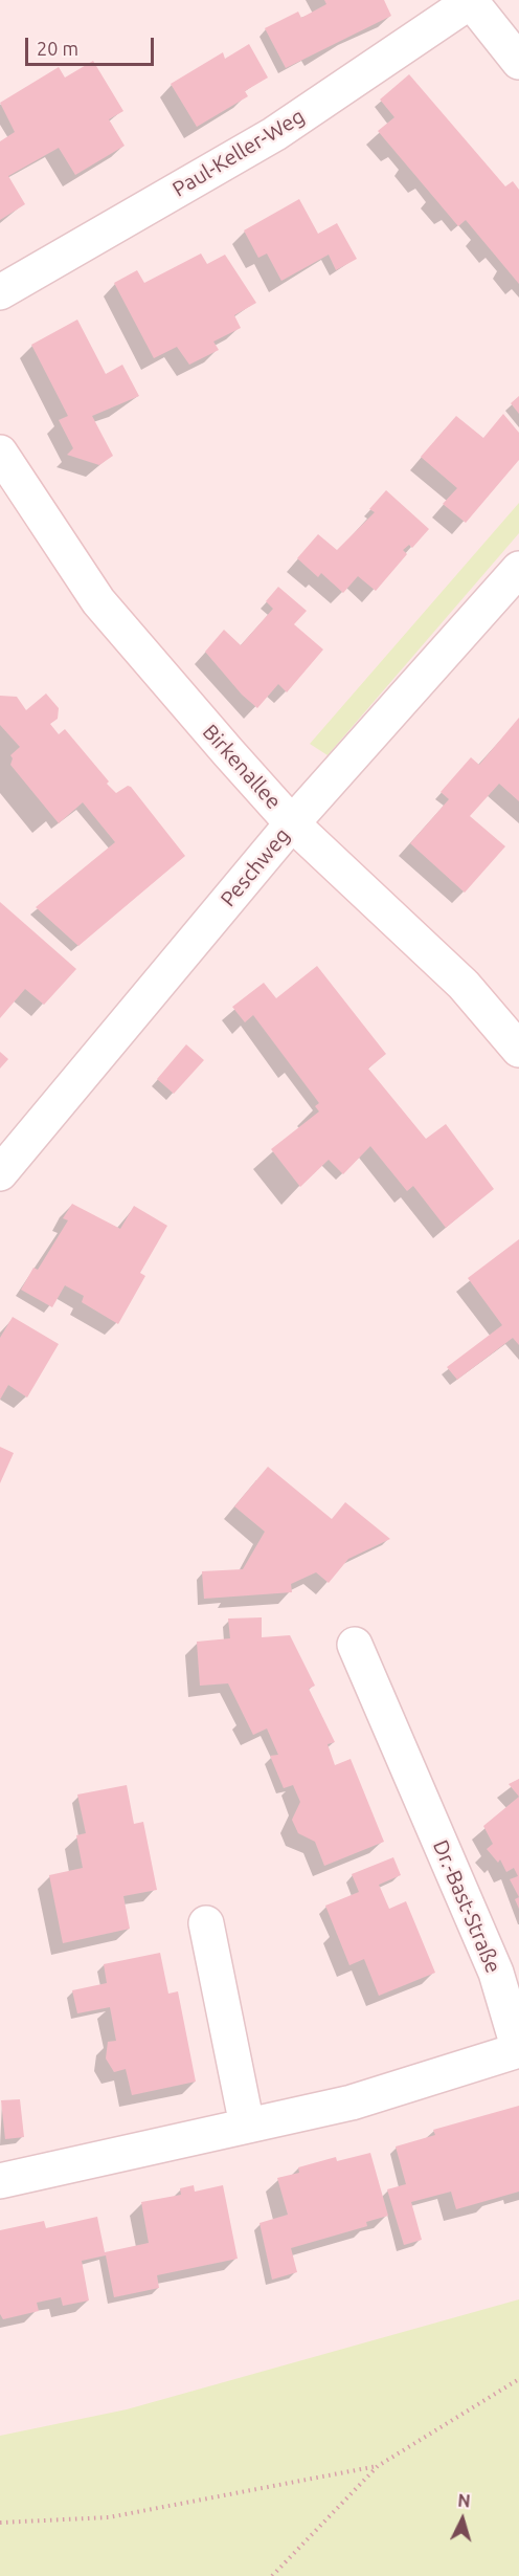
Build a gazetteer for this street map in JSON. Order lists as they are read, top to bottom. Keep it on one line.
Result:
{"streets":{"street":["Paul-Keller-Weg","Birkenallee","Peschweg","Dr.-Bast-Straße"]},"crossings":[["Birkenallee","Peschweg"]],"scale_bar":"20 m","north":"top"}
